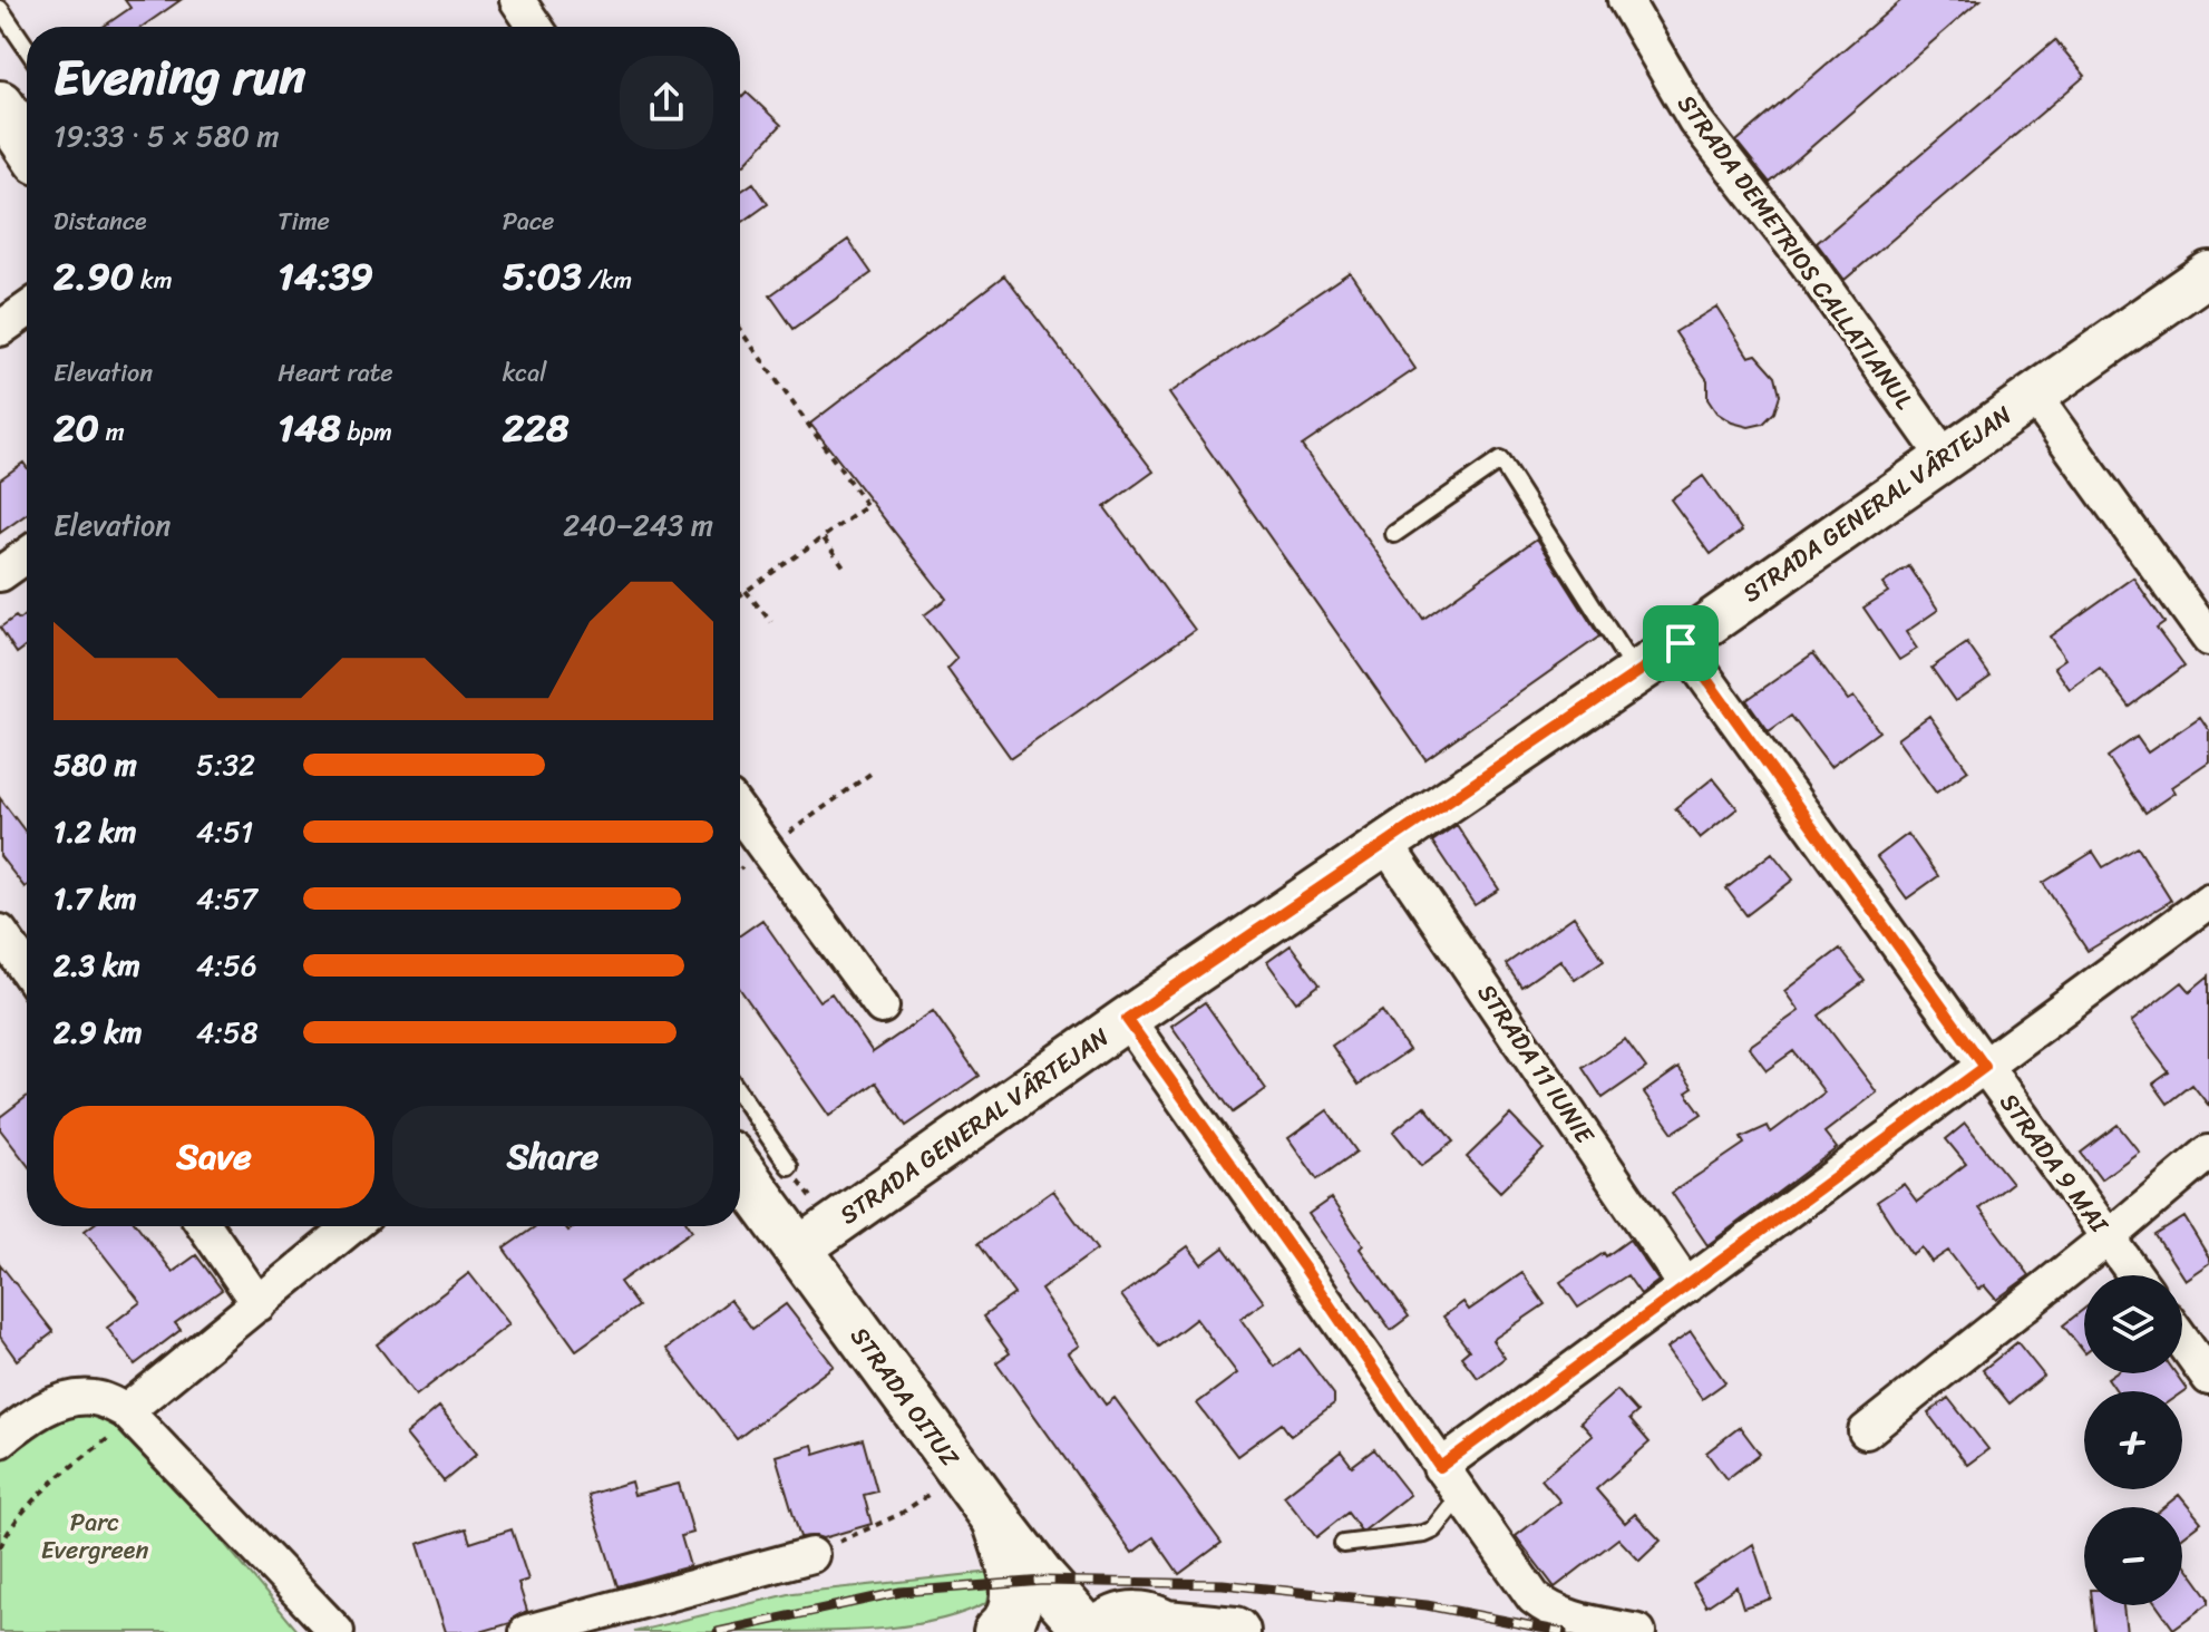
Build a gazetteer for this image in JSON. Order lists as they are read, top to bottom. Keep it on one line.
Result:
{"streets":{"main road":["STRADA OITUZ"],"street":["STRADA DEMETRIOS CALLATIANUL","STRADA GENERAL VÂRTEJAN","STRADA 11 IUNIE","STRADA 9 MAI"]},"crossings":[["STRADA DEMETRIOS CALLATIANUL","STRADA GENERAL VÂRTEJAN"],["STRADA GENERAL VÂRTEJAN","STRADA 11 IUNIE"],["STRADA GENERAL VÂRTEJAN","STRADA 9 MAI"],["STRADA GENERAL VÂRTEJAN","STRADA OITUZ"]],"parks":["Parc Evergreen"],"page":{"heading":["Evening run","19:33 · 5 × 580 m"],"stats":[["Distance","2.90 km"],["Time","14:39"],["Pace","5:03 /km"],["Elevation","20 m"],["Heart rate","148 bpm"],["kcal","228"]],"chart":["Elevation","240–243 m"],"list":[{"name":"580 m","note":"5:32"},{"name":"1.2 km","note":"4:51"},{"name":"1.7 km","note":"4:57"},{"name":"2.3 km","note":"4:56"},{"name":"2.9 km","note":"4:58"}],"buttons":["Save","Share"],"map_buttons":["+","−"]}}
